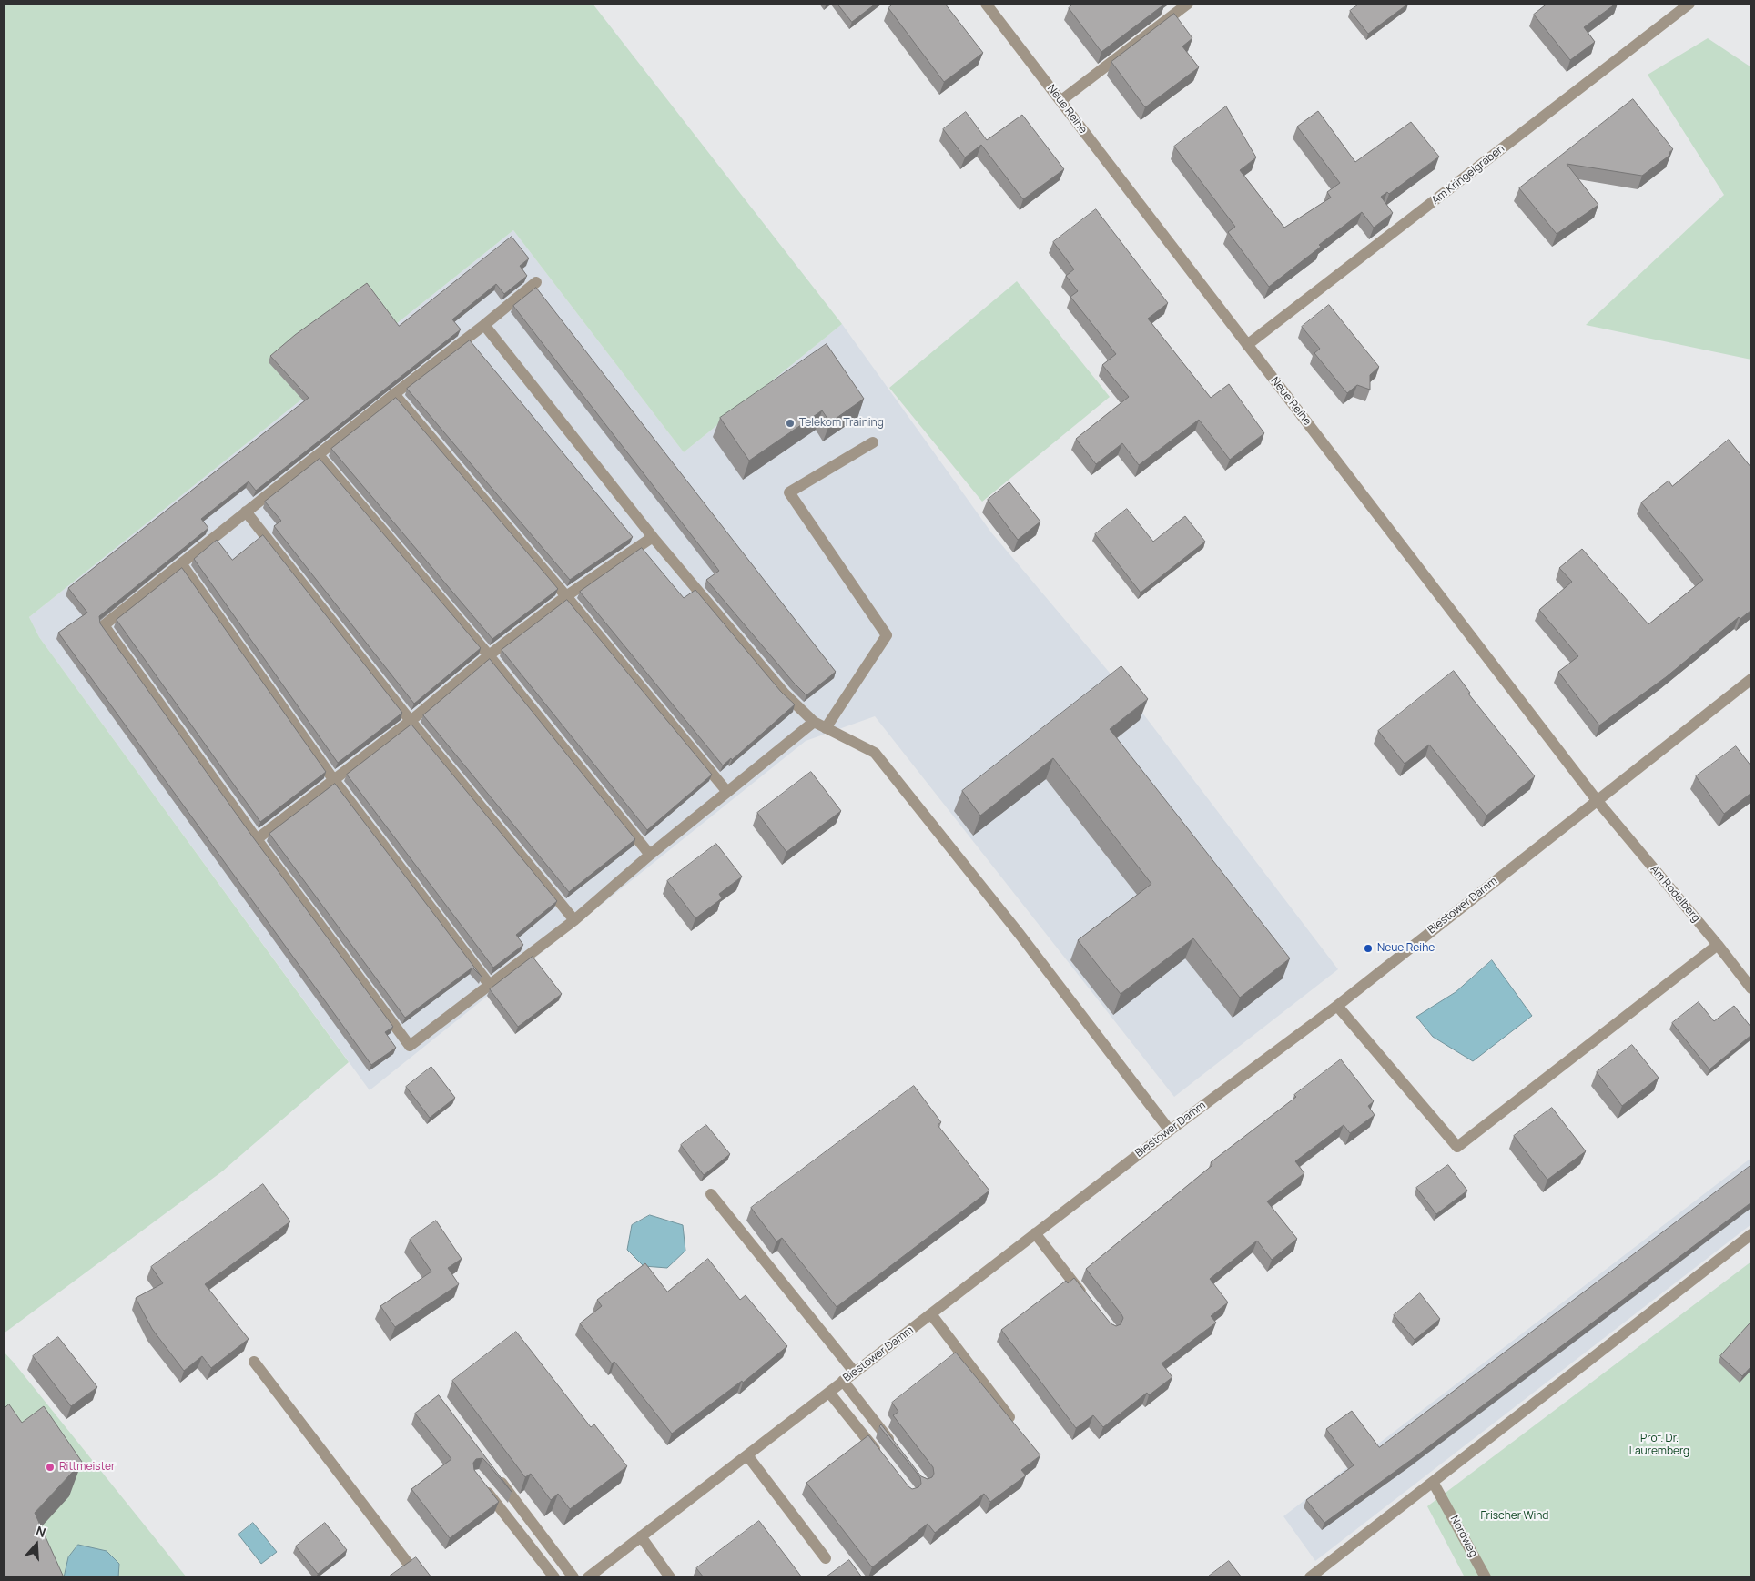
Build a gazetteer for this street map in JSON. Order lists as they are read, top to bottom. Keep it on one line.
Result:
{"streets":{"street":["Neue Reihe","Am Kringelgraben","Am Rodelberg","Biestower Damm","Nordweg"]},"crossings":[["Neue Reihe","Am Kringelgraben"],["Neue Reihe","Am Rodelberg"],["Neue Reihe","Biestower Damm"],["Am Rodelberg","Biestower Damm"]],"parks":["Prof. Dr. Lauremberg","Frischer Wind"],"places":["Telekom Training","Neue Reihe","Rittmeister"],"north":"top"}
